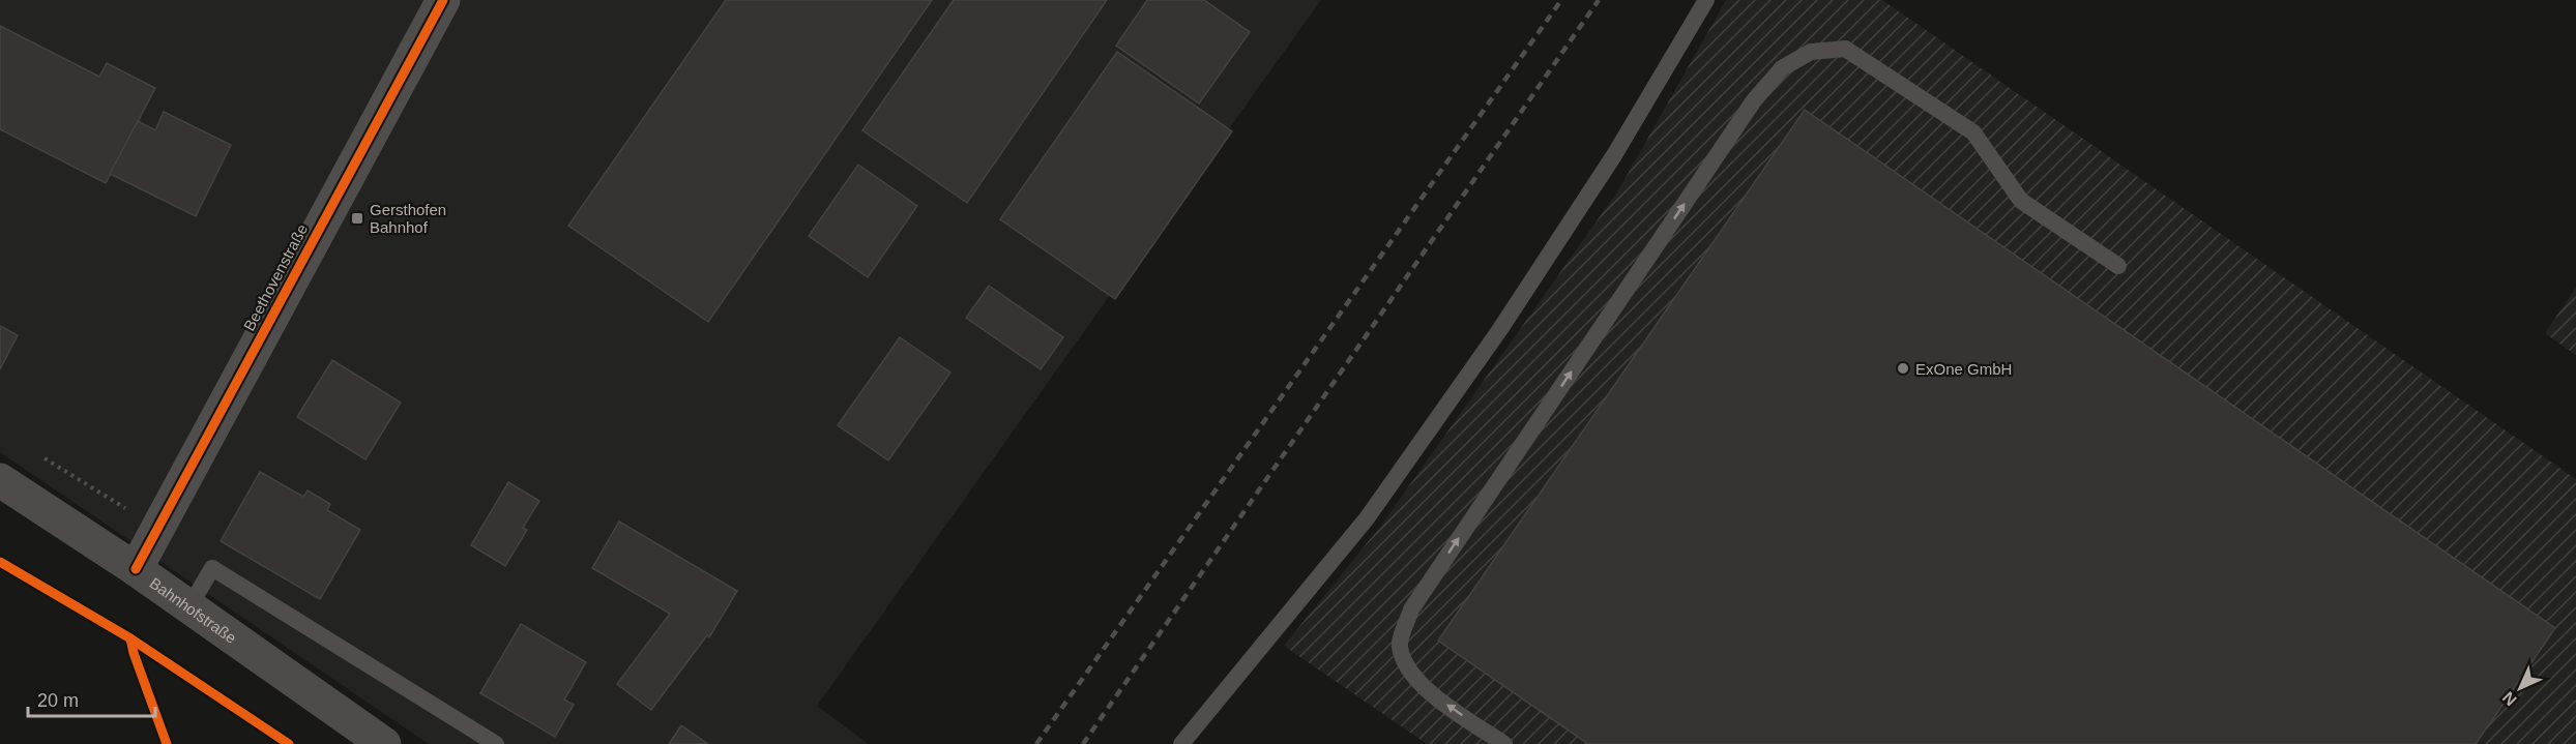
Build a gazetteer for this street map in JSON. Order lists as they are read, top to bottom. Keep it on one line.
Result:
{"streets":{"main road":["Bahnhofstraße"],"street":["Beethovenstraße"]},"crossings":[["Beethovenstraße","Bahnhofstraße"]],"places":{"transit":["Gersthofen Bahnhof"],"other":["ExOne GmbH"]},"scale_bar":"20 m","north":"bottom left"}
